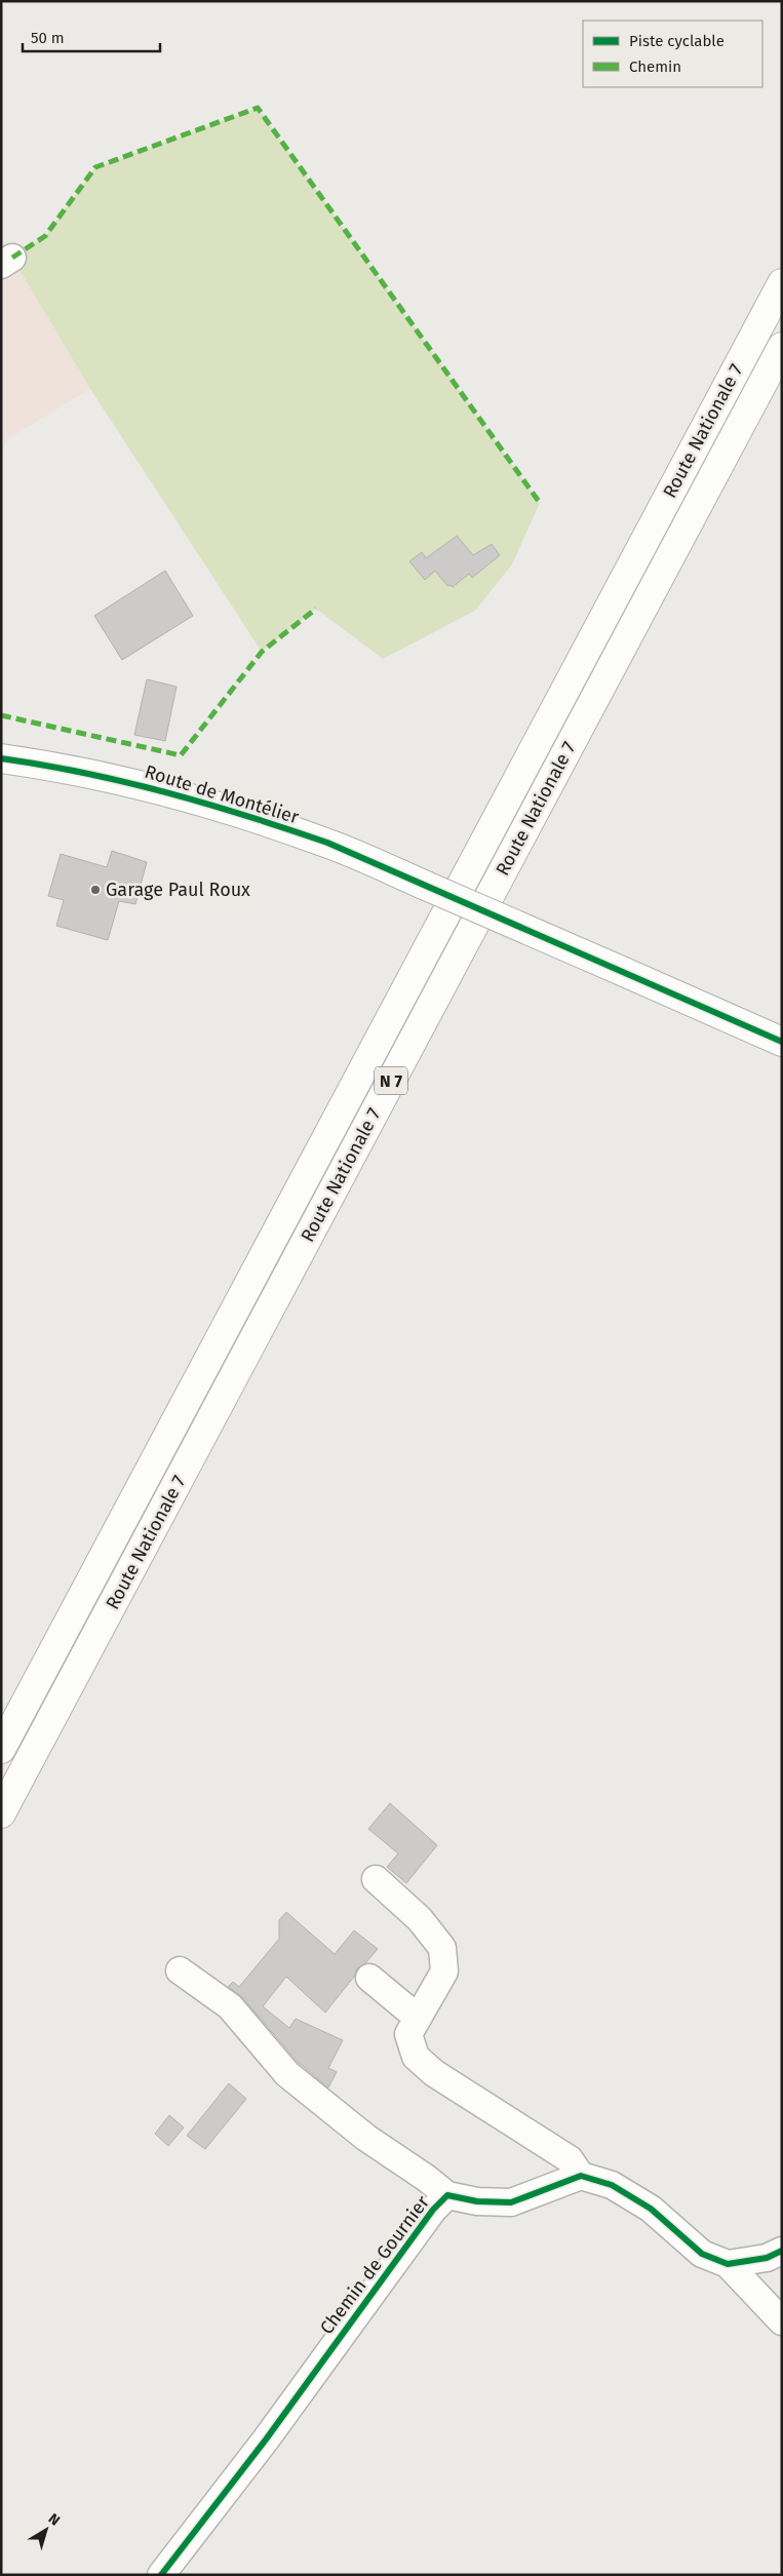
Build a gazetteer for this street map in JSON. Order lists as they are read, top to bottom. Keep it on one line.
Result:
{"streets":{"main road":["Route Nationale 7","Route de Montélier","N 7"],"street":["Chemin de Gournier"]},"places":["Garage Paul Roux"],"legend":["Piste cyclable","Chemin"],"scale_bar":"50 m","north":"top right"}
